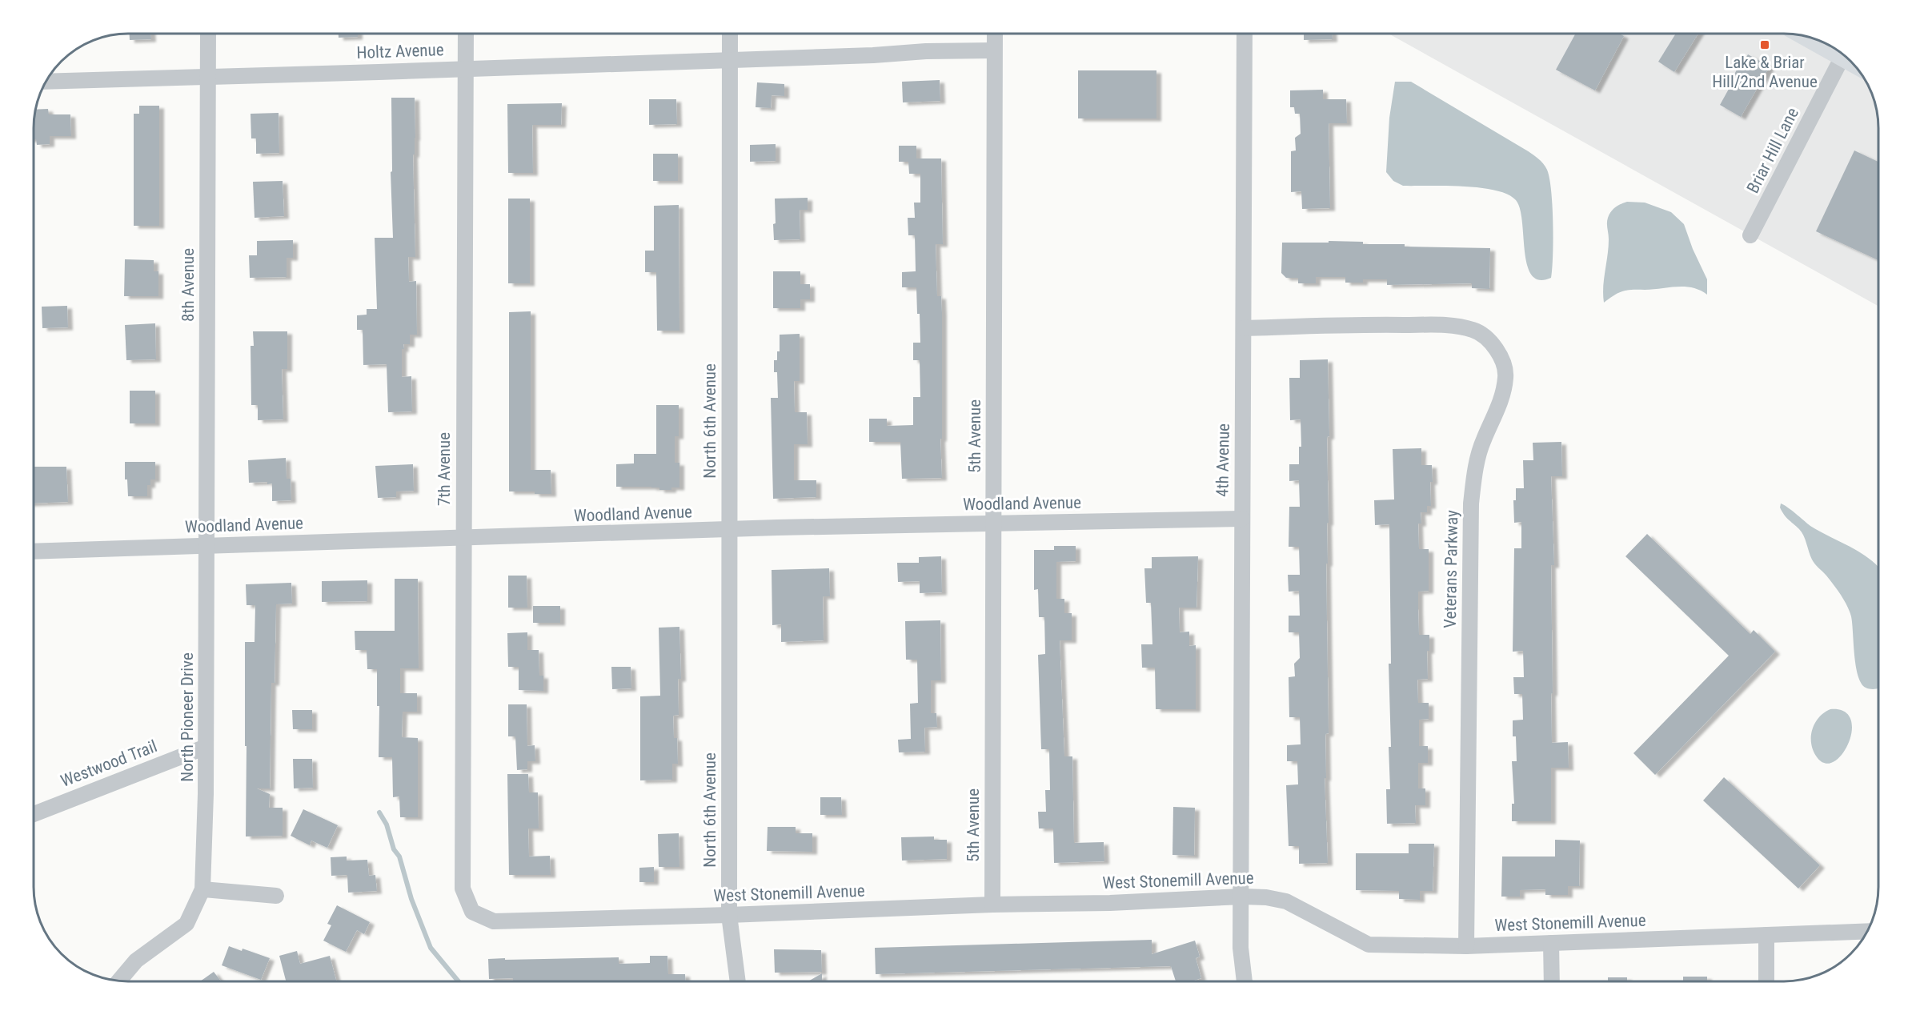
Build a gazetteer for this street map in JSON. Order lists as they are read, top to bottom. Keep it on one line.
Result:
{"streets":{"street":["Holtz Avenue","Briar Hill Lane","8th Avenue","North 6th Avenue","5th Avenue","4th Avenue","7th Avenue","Woodland Avenue","Veterans Parkway","North Pioneer Drive","Westwood Trail","West Stonemill Avenue"]},"crossings":[["Holtz Avenue","8th Avenue"],["Holtz Avenue","North 6th Avenue"],["Holtz Avenue","5th Avenue"],["Holtz Avenue","7th Avenue"],["8th Avenue","Woodland Avenue"],["8th Avenue","North Pioneer Drive"],["North 6th Avenue","Woodland Avenue"],["North 6th Avenue","West Stonemill Avenue"],["5th Avenue","Woodland Avenue"],["5th Avenue","West Stonemill Avenue"],["4th Avenue","Woodland Avenue"],["4th Avenue","Veterans Parkway"],["4th Avenue","West Stonemill Avenue"],["7th Avenue","Woodland Avenue"],["7th Avenue","West Stonemill Avenue"],["Woodland Avenue","North Pioneer Drive"],["Veterans Parkway","West Stonemill Avenue"],["North Pioneer Drive","Westwood Trail"]],"places":{"transit":["Lake & Briar Hill/2nd Avenue"]}}
